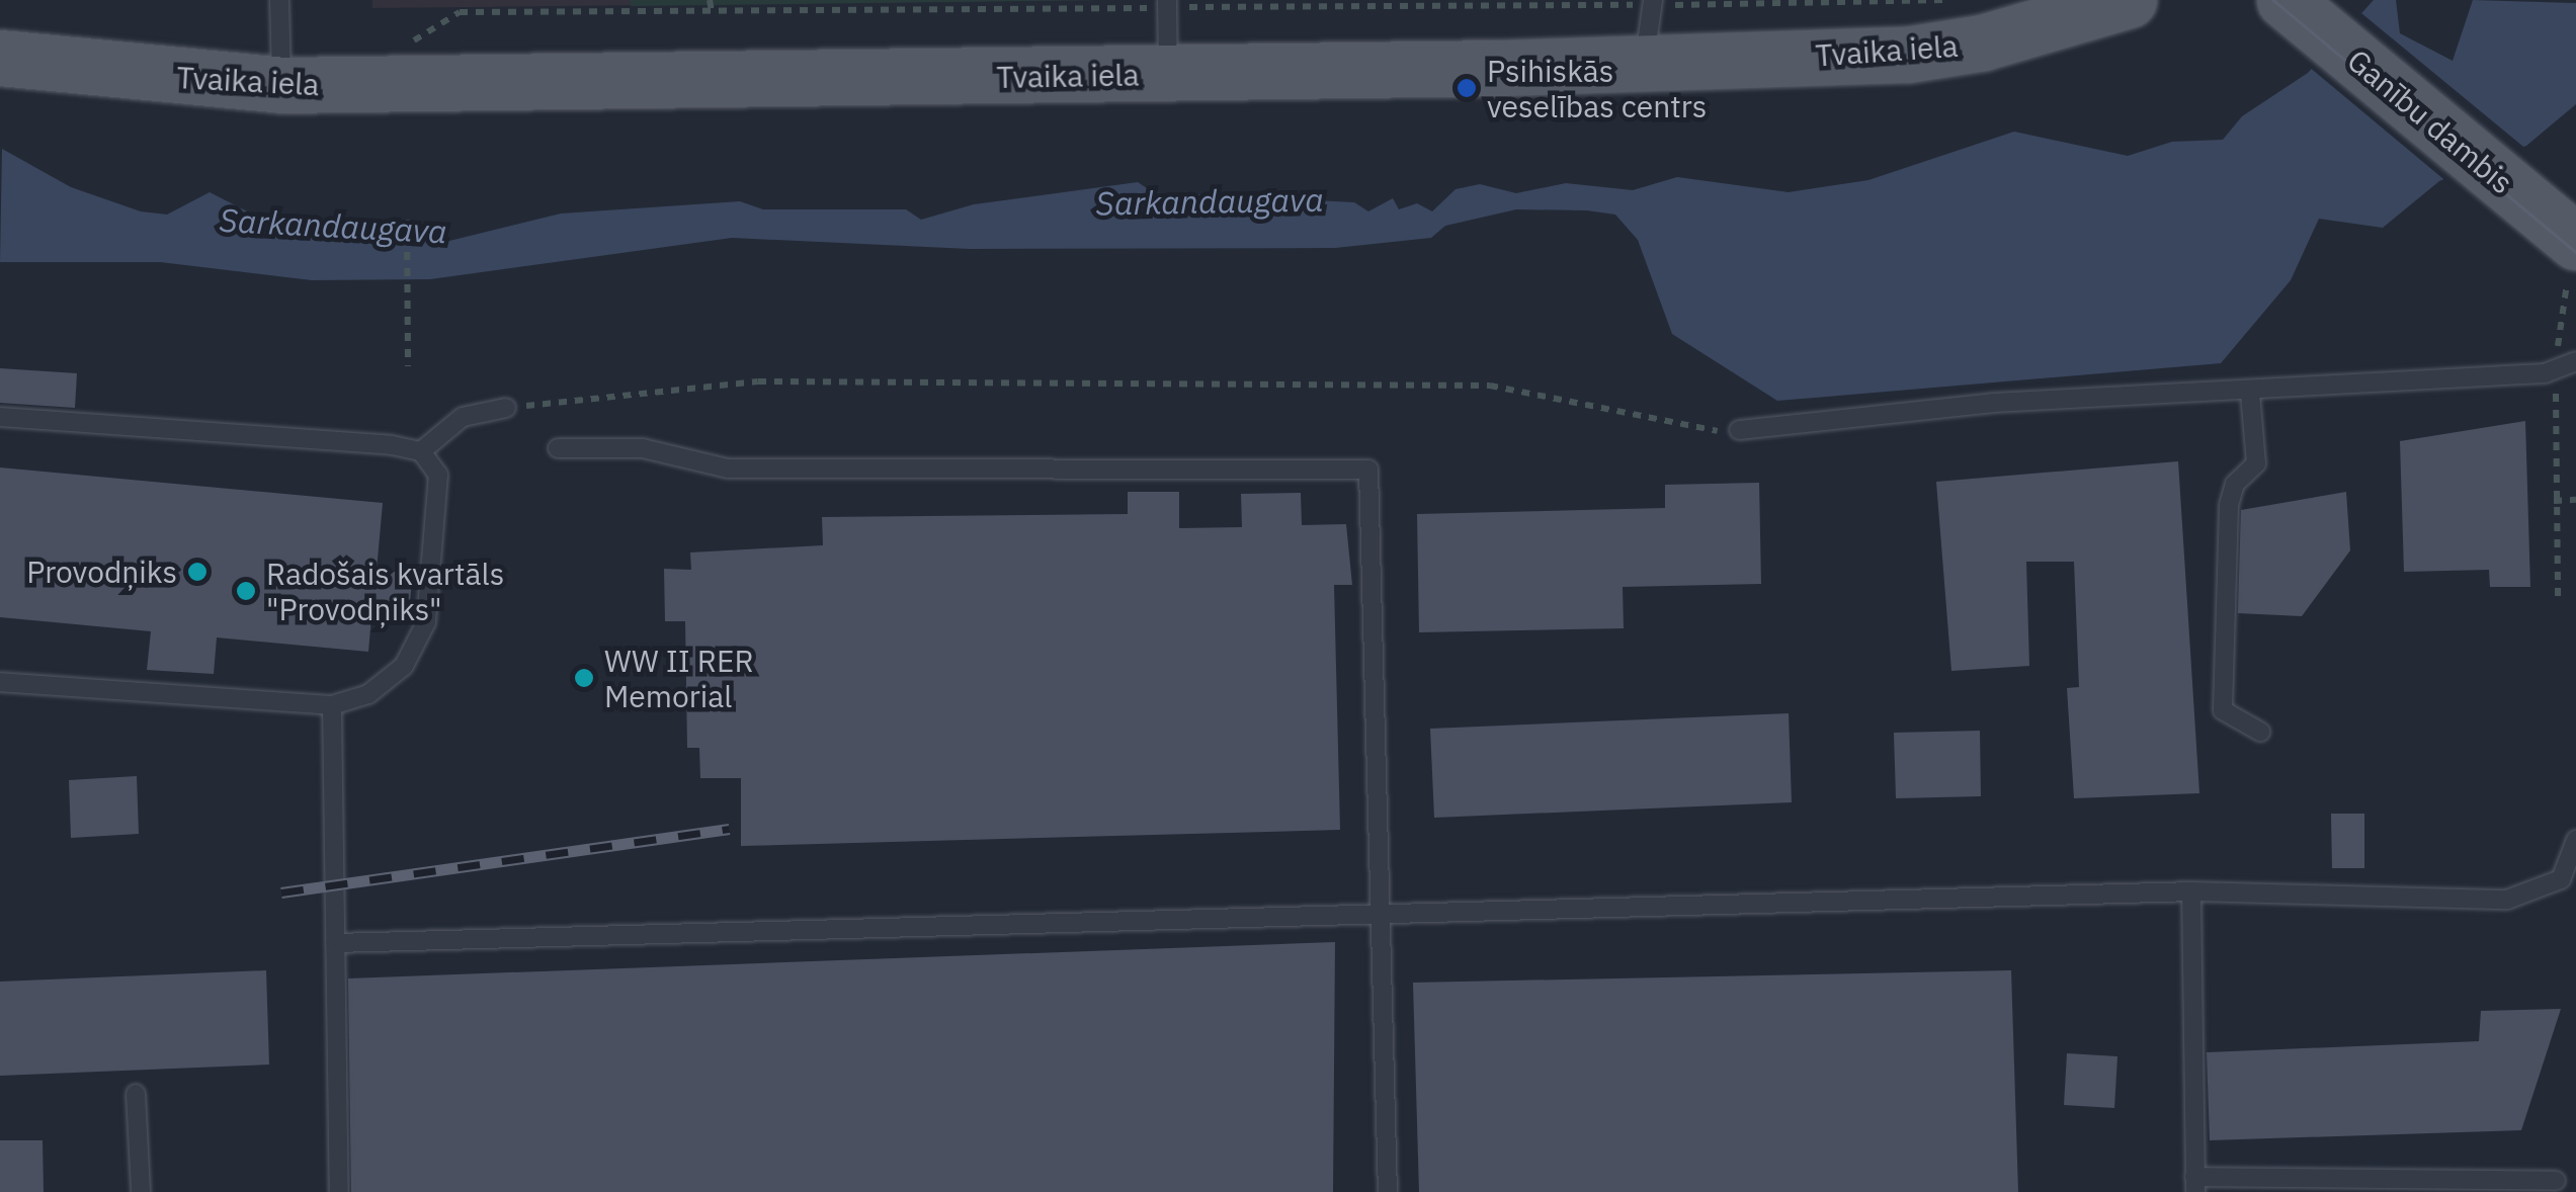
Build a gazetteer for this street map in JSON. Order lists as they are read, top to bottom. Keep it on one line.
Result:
{"streets":{"main road":["Tvaika iela","Ganību dambis"]},"water":["Sarkandaugava"],"places":["Psihiskās veselības centrs","Provodņiks","Radošais kvartāls \"Provodņiks\"","WW II RER Memorial"]}
